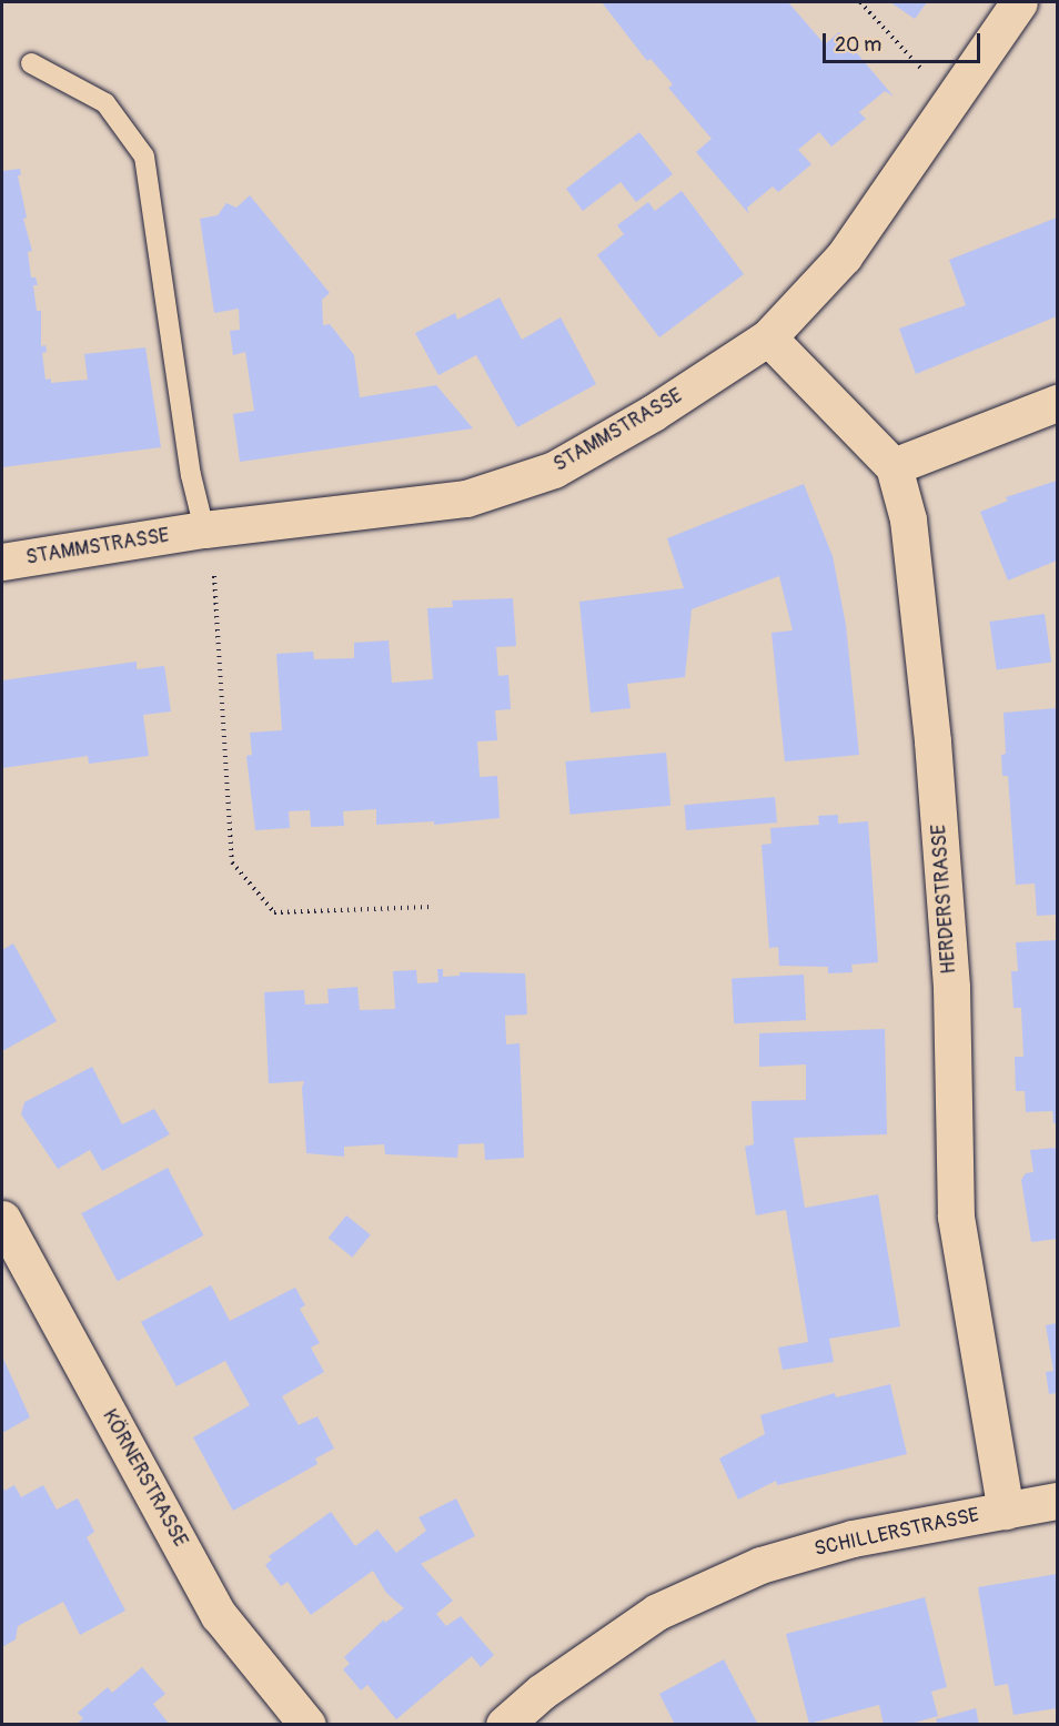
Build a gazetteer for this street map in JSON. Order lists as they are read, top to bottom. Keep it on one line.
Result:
{"streets":{"street":["STAMMSTRASSE","HERDERSTRASSE","KÖRNERSTRASSE","SCHILLERSTRASSE"]},"crossings":[["STAMMSTRASSE","HERDERSTRASSE"],["HERDERSTRASSE","SCHILLERSTRASSE"]],"scale_bar":"20 m"}
